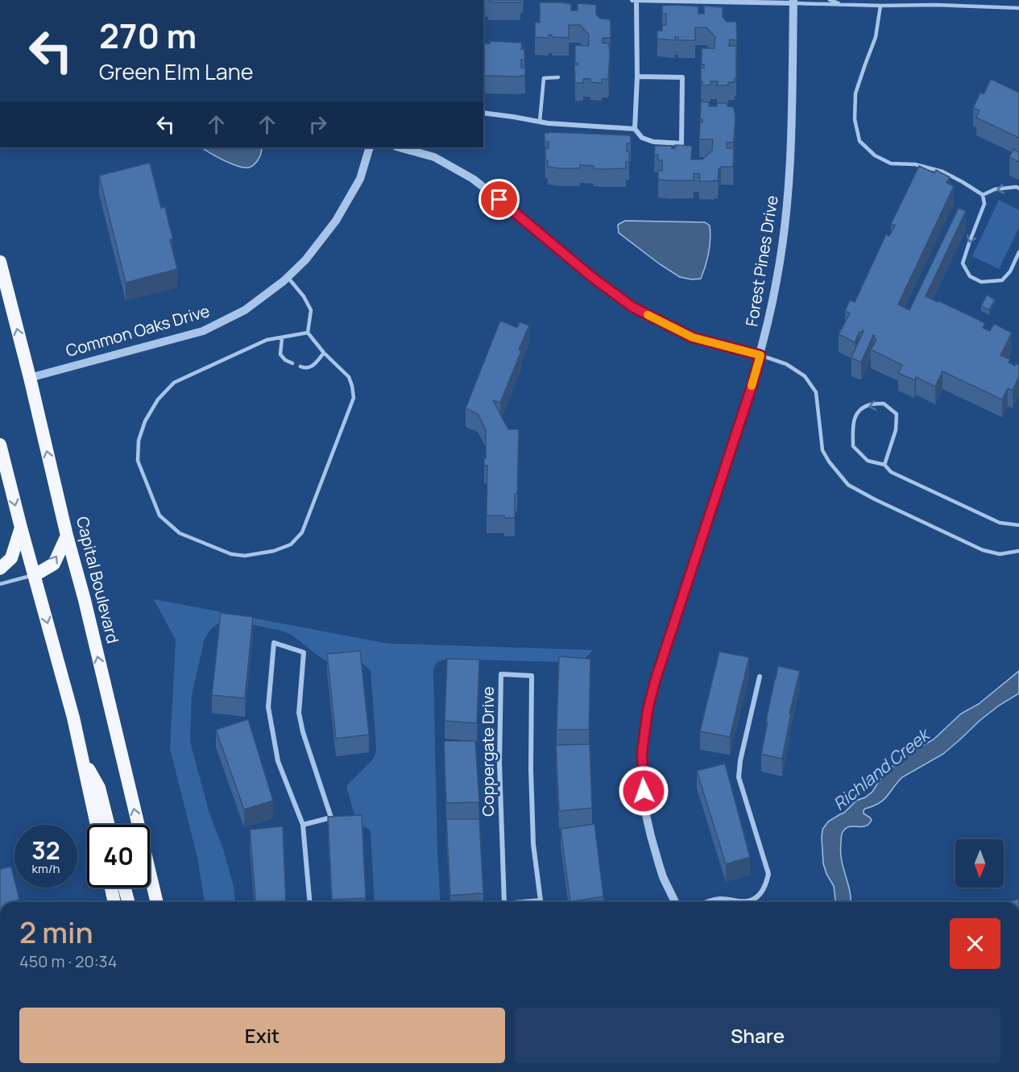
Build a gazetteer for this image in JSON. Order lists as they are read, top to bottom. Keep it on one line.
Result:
{"streets":{"highway":["Capital Boulevard"],"street":["Forest Pines Drive","Common Oaks Drive","Coppergate Drive"]},"crossings":[["Common Oaks Drive","Capital Boulevard"]],"water":["Richland Creek"],"north":"bottom","page":{"turn":["270 m","Green Elm Lane"],"speed":"32 km/h","limit":"40","heading":["2 min","450 m · 20:34"],"buttons":["Exit","Share"]}}
